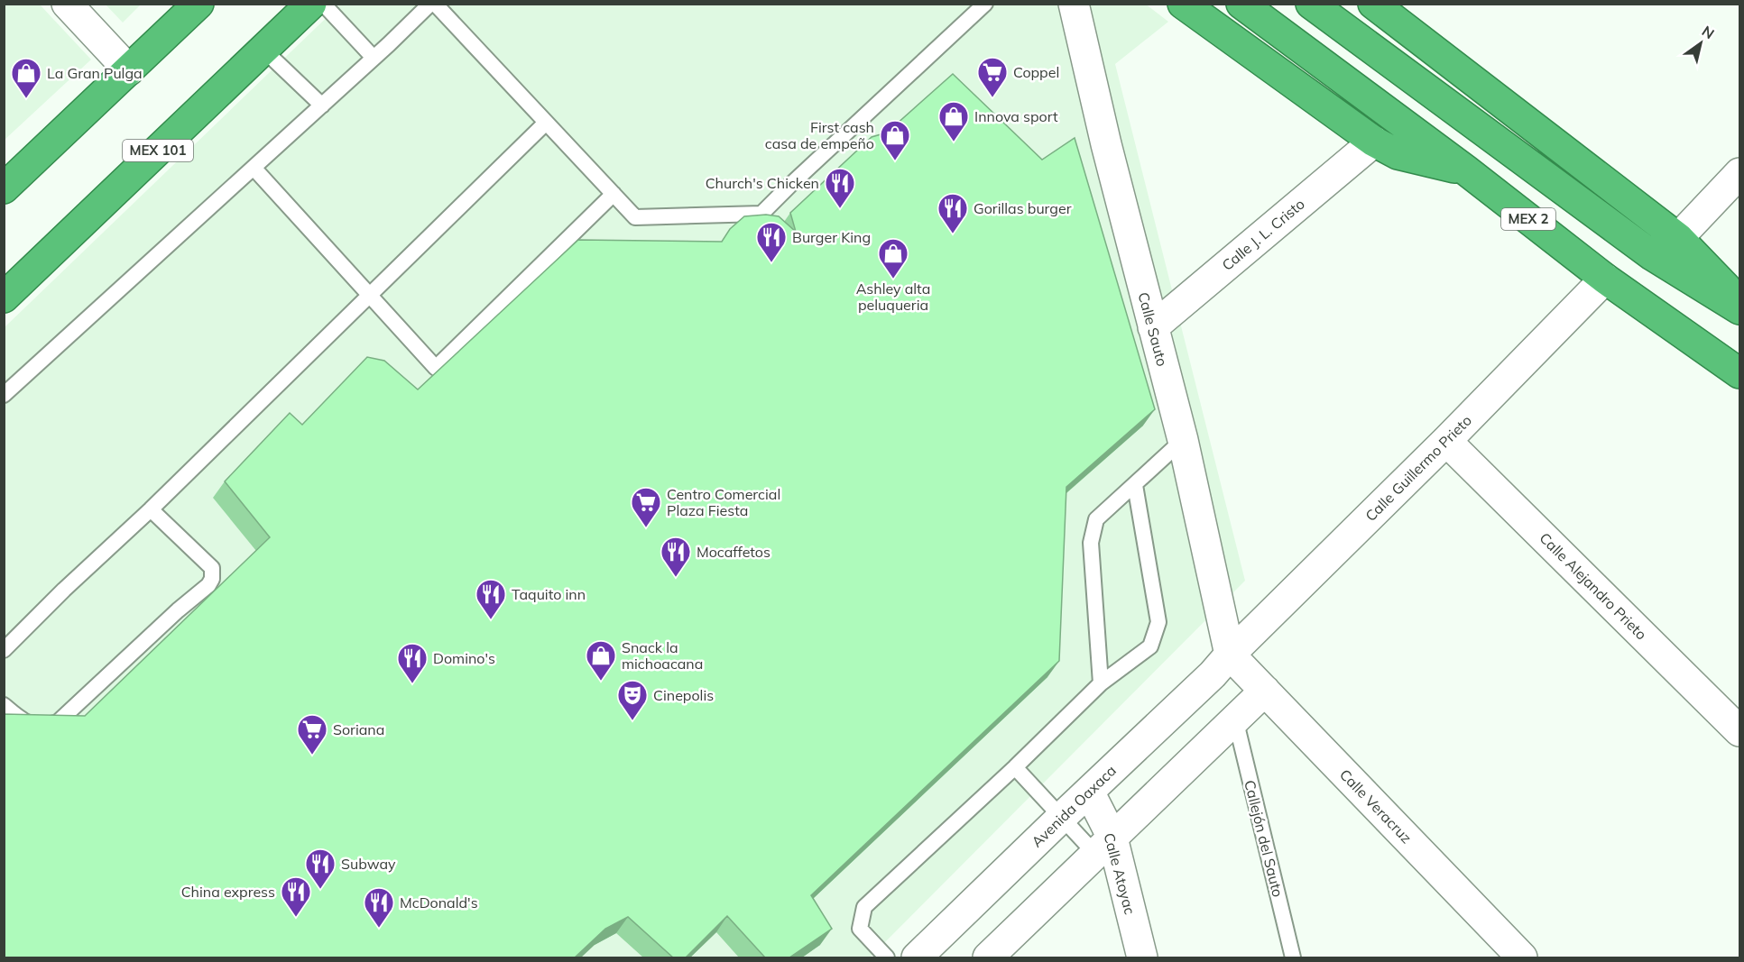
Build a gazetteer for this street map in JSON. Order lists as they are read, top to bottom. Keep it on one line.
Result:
{"streets":{"highway":["MEX 101","MEX 2"],"street":["Calle J. L. Cristo","Calle Sauto","Calle Guillermo Prieto","Calle Alejandro Prieto","Avenida Oaxaca","Calle Veracruz","Calle Atoyac"],"lane":["Callejón del Sauto"]},"crossings":[["MEX 2","Calle Guillermo Prieto"],["Calle J. L. Cristo","Calle Sauto"],["Calle Sauto","Calle Guillermo Prieto"],["Calle Sauto","Avenida Oaxaca"],["Calle Sauto","Calle Veracruz"],["Calle Guillermo Prieto","Calle Alejandro Prieto"],["Calle Guillermo Prieto","Avenida Oaxaca"],["Calle Guillermo Prieto","Calle Veracruz"],["Avenida Oaxaca","Calle Veracruz"],["Avenida Oaxaca","Calle Atoyac"]],"places":{"supermarket":["Coppel","Centro Comercial Plaza Fiesta","Soriana"],"shop":["La Gran Pulga","Innova sport","First cash casa de empeño","Ashley alta peluqueria","Snack la michoacana"],"restaurant":["Church's Chicken","Gorillas burger","Burger King","Mocaffetos","Taquito inn","Domino's","Subway","China express","McDonald's"],"theatre":["Cinepolis"]},"north":"top right"}
